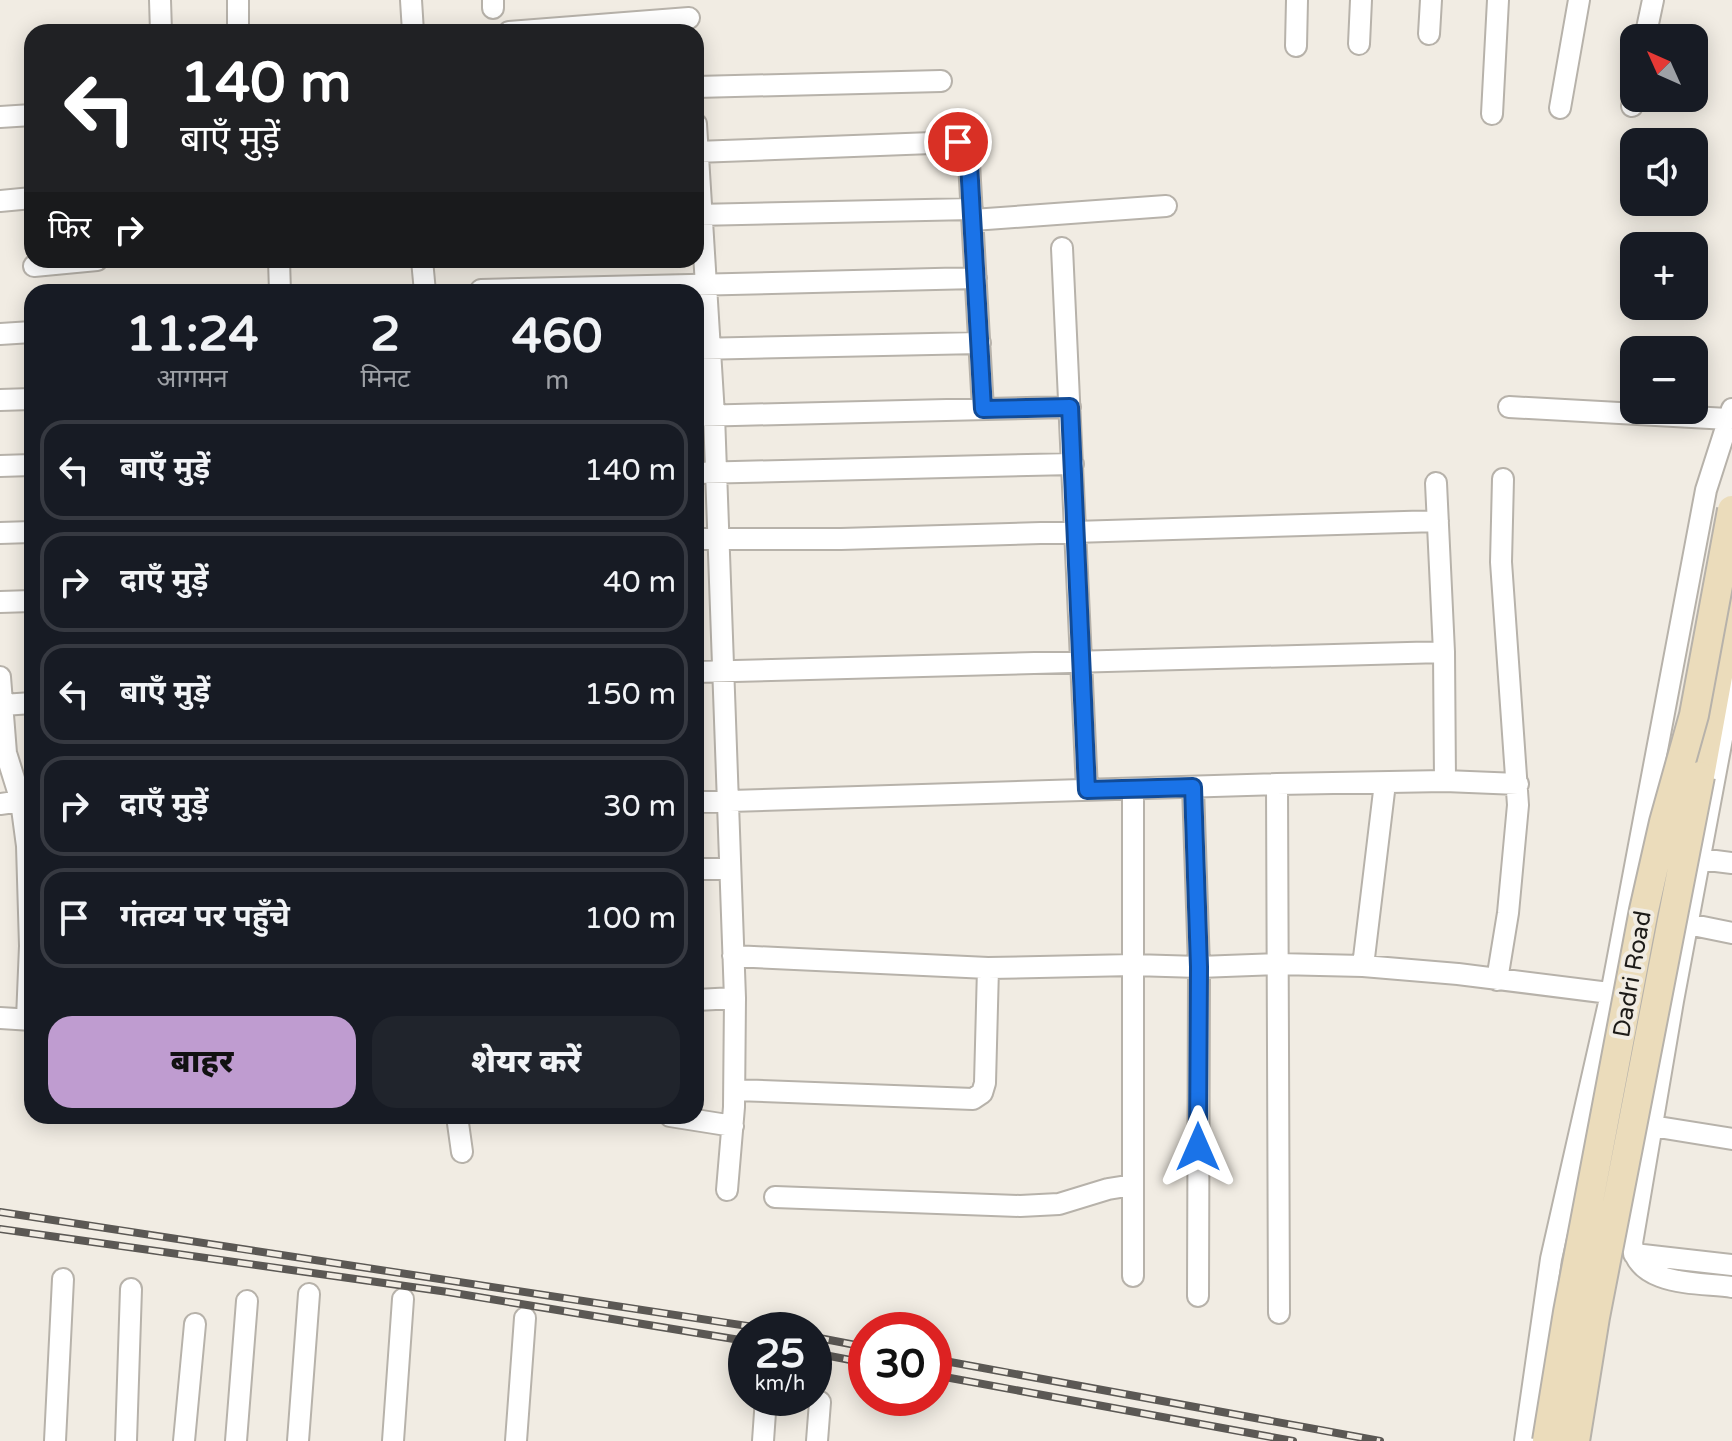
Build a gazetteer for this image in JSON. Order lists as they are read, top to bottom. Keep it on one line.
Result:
{"streets":{"street":["Dadri Road"]},"north":"top left","page":{"map_buttons":["+","−"],"turn":["140 m","बाएँ मुड़ें"],"then":"फिर","eta":["11:24","आगमन","2","मिनट","460","m"],"list":[{"name":"बाएँ मुड़ें","value":"140 m"},{"name":"दाएँ मुड़ें","value":"40 m"},{"name":"बाएँ मुड़ें","value":"150 m"},{"name":"दाएँ मुड़ें","value":"30 m"},{"name":"गंतव्य पर पहुँचे","value":"100 m"}],"buttons":["बाहर","शेयर करें"],"speed":"25 km/h","limit":"30"}}
